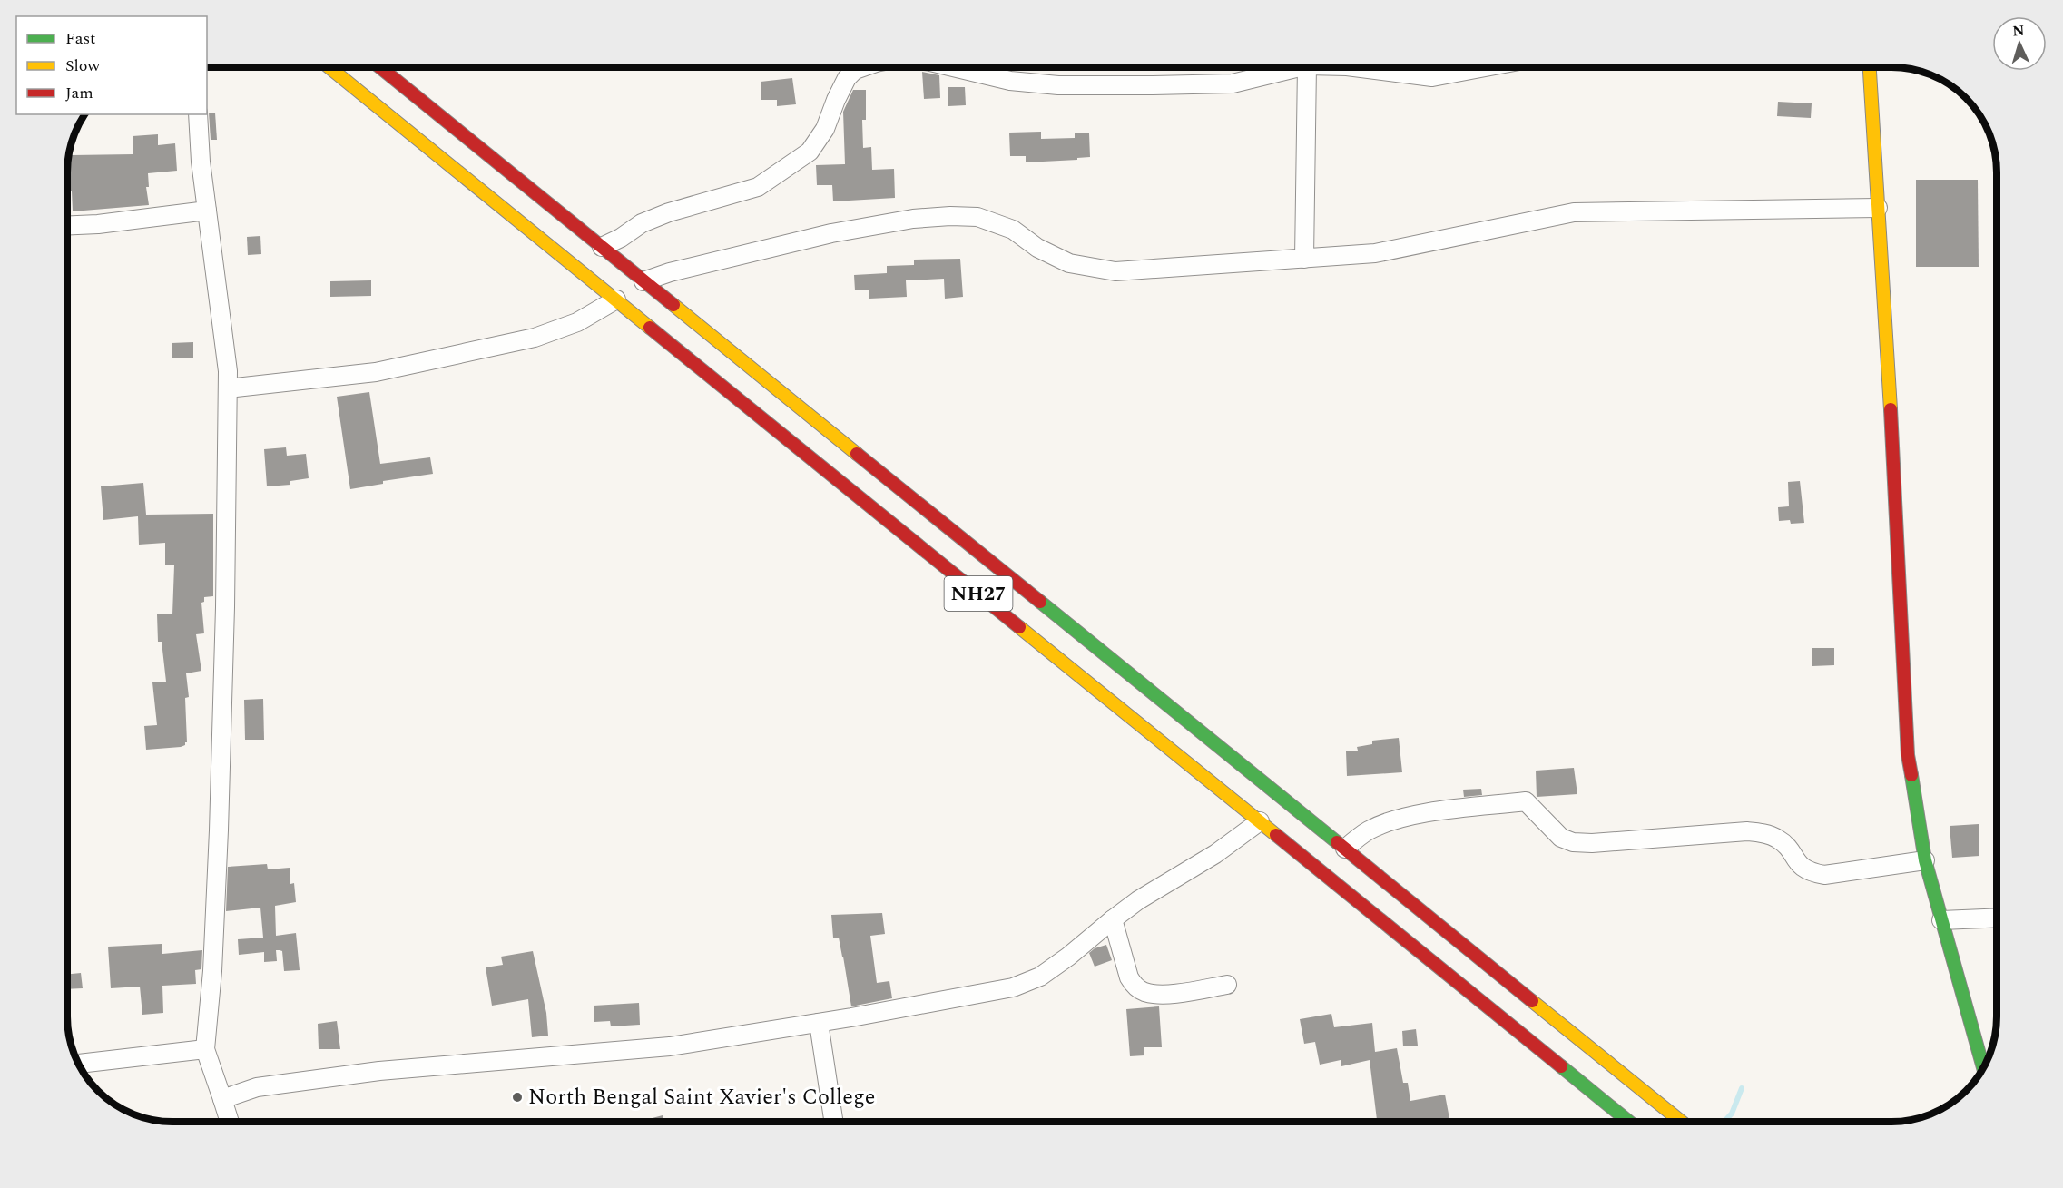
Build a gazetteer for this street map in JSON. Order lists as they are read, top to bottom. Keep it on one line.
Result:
{"streets":{"main road":["NH27"]},"places":["North Bengal Saint Xavier's College"],"legend":["Fast","Slow","Jam"],"north":"top"}
